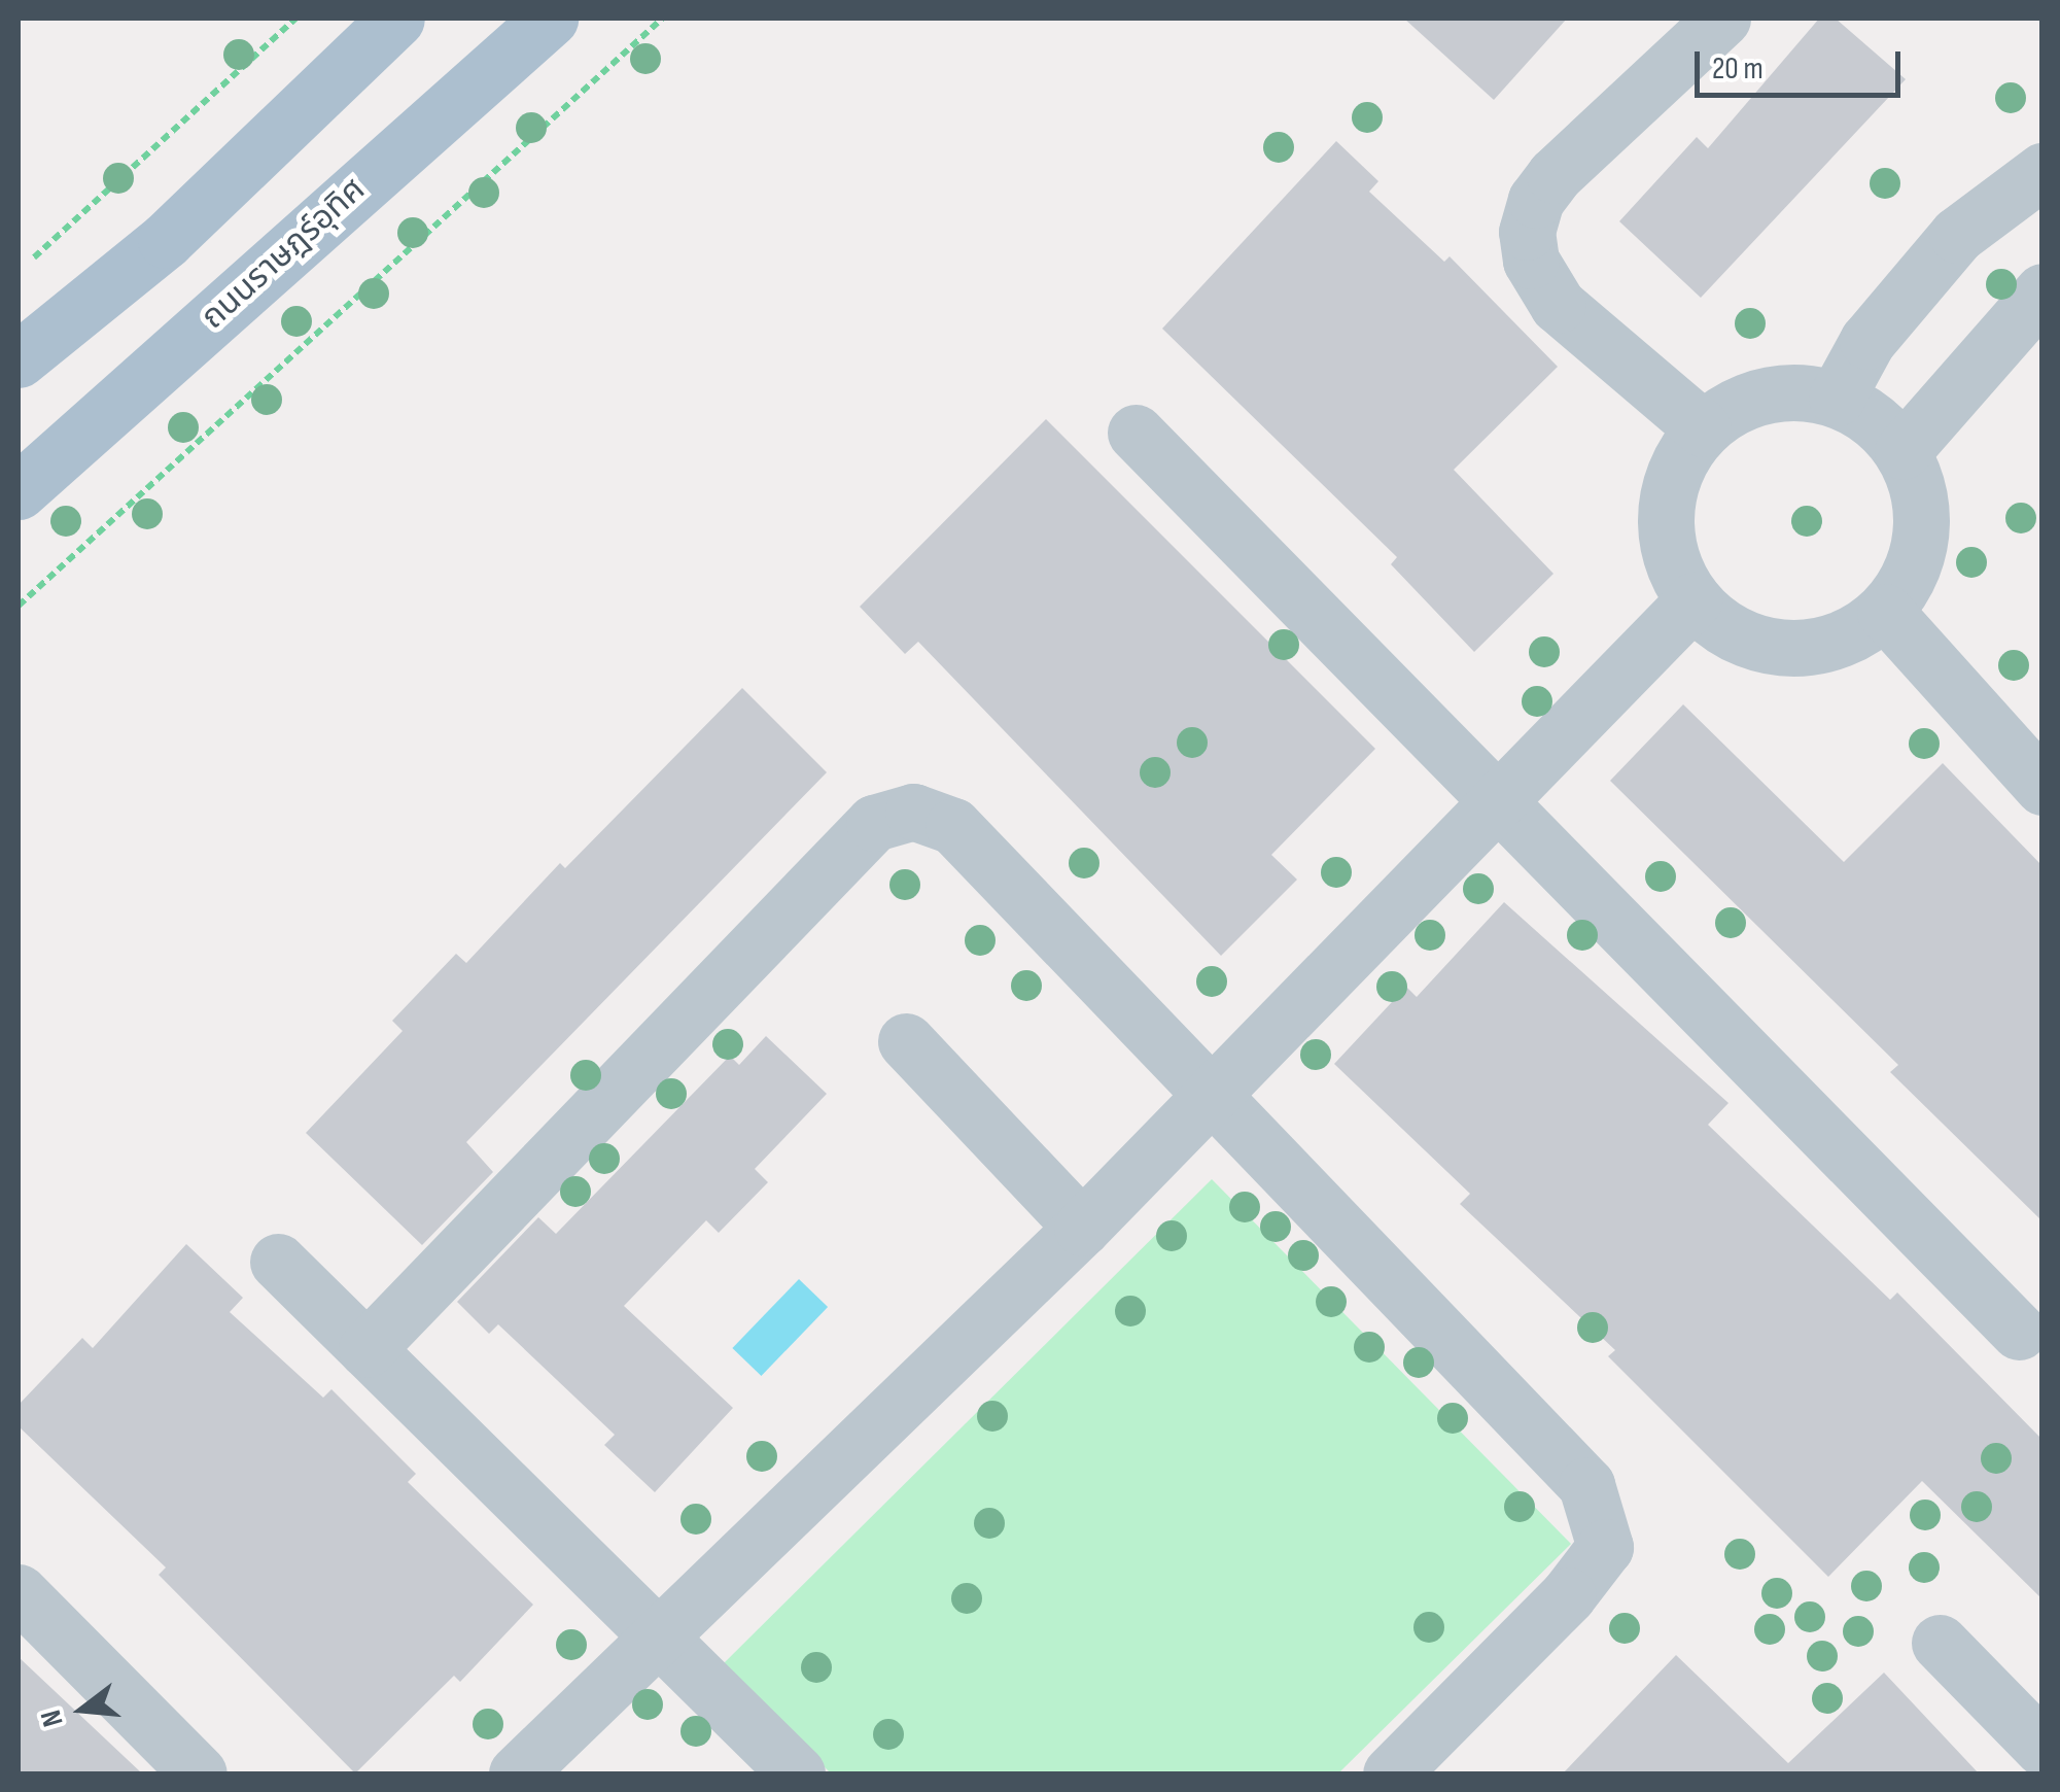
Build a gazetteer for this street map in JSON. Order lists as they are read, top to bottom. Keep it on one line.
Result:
{"streets":{"main road":["ถนนราษฎร์อุทิศ"]},"scale_bar":"20 m","north":"left"}
